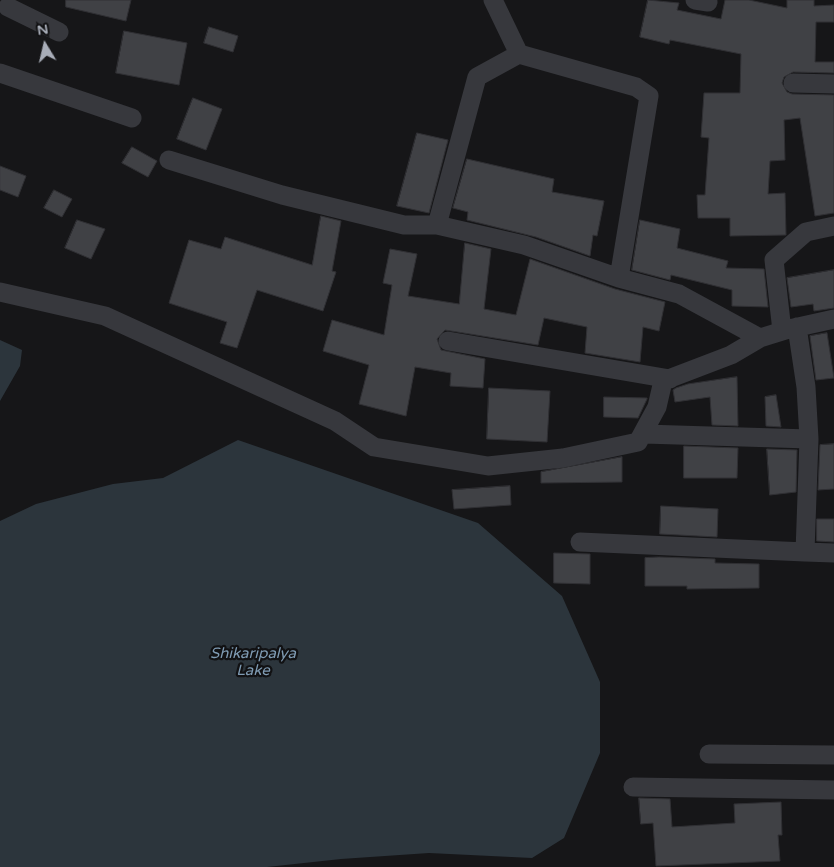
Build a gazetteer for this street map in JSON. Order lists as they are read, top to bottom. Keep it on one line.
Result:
{"water":["Shikaripalya Lake"],"north":"top"}
